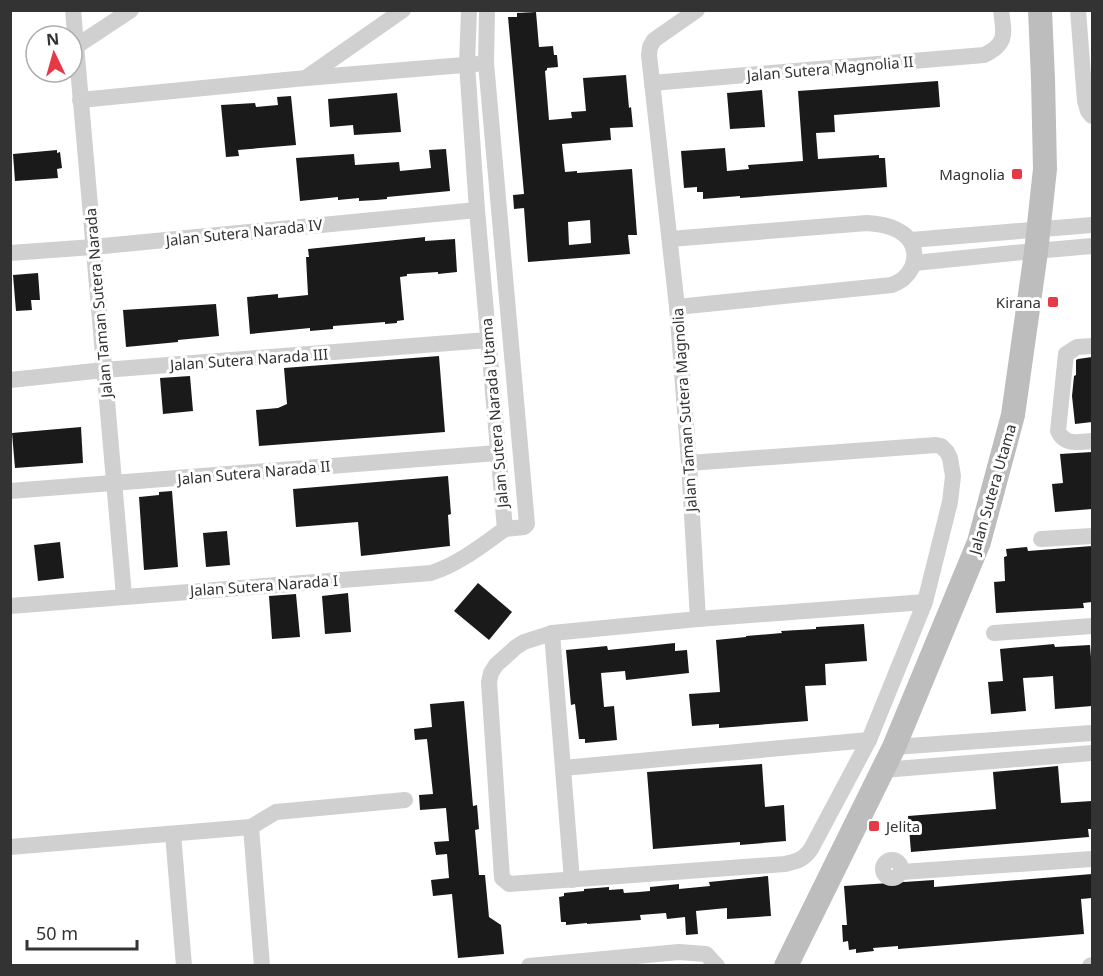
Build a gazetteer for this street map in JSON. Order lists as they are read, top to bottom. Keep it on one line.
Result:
{"streets":{"street":["Jalan Sutera Magnolia II","Jalan Sutera Narada IV","Jalan Taman Sutera Narada","Jalan Sutera Narada III","Jalan Taman Sutera Magnolia","Jalan Sutera Narada Utama","Jalan Sutera Narada II","Jalan Sutera Utama","Jalan Sutera Narada I"]},"crossings":[["Jalan Sutera Magnolia II","Jalan Taman Sutera Magnolia"],["Jalan Sutera Narada IV","Jalan Taman Sutera Narada"],["Jalan Sutera Narada IV","Jalan Sutera Narada Utama"],["Jalan Taman Sutera Narada","Jalan Sutera Narada III"],["Jalan Taman Sutera Narada","Jalan Sutera Narada II"],["Jalan Taman Sutera Narada","Jalan Sutera Narada I"],["Jalan Sutera Narada III","Jalan Sutera Narada Utama"],["Jalan Sutera Narada Utama","Jalan Sutera Narada II"],["Jalan Sutera Narada Utama","Jalan Sutera Narada I"]],"places":{"transit":["Magnolia","Kirana","Jelita"]},"scale_bar":"50 m","north":"top"}
